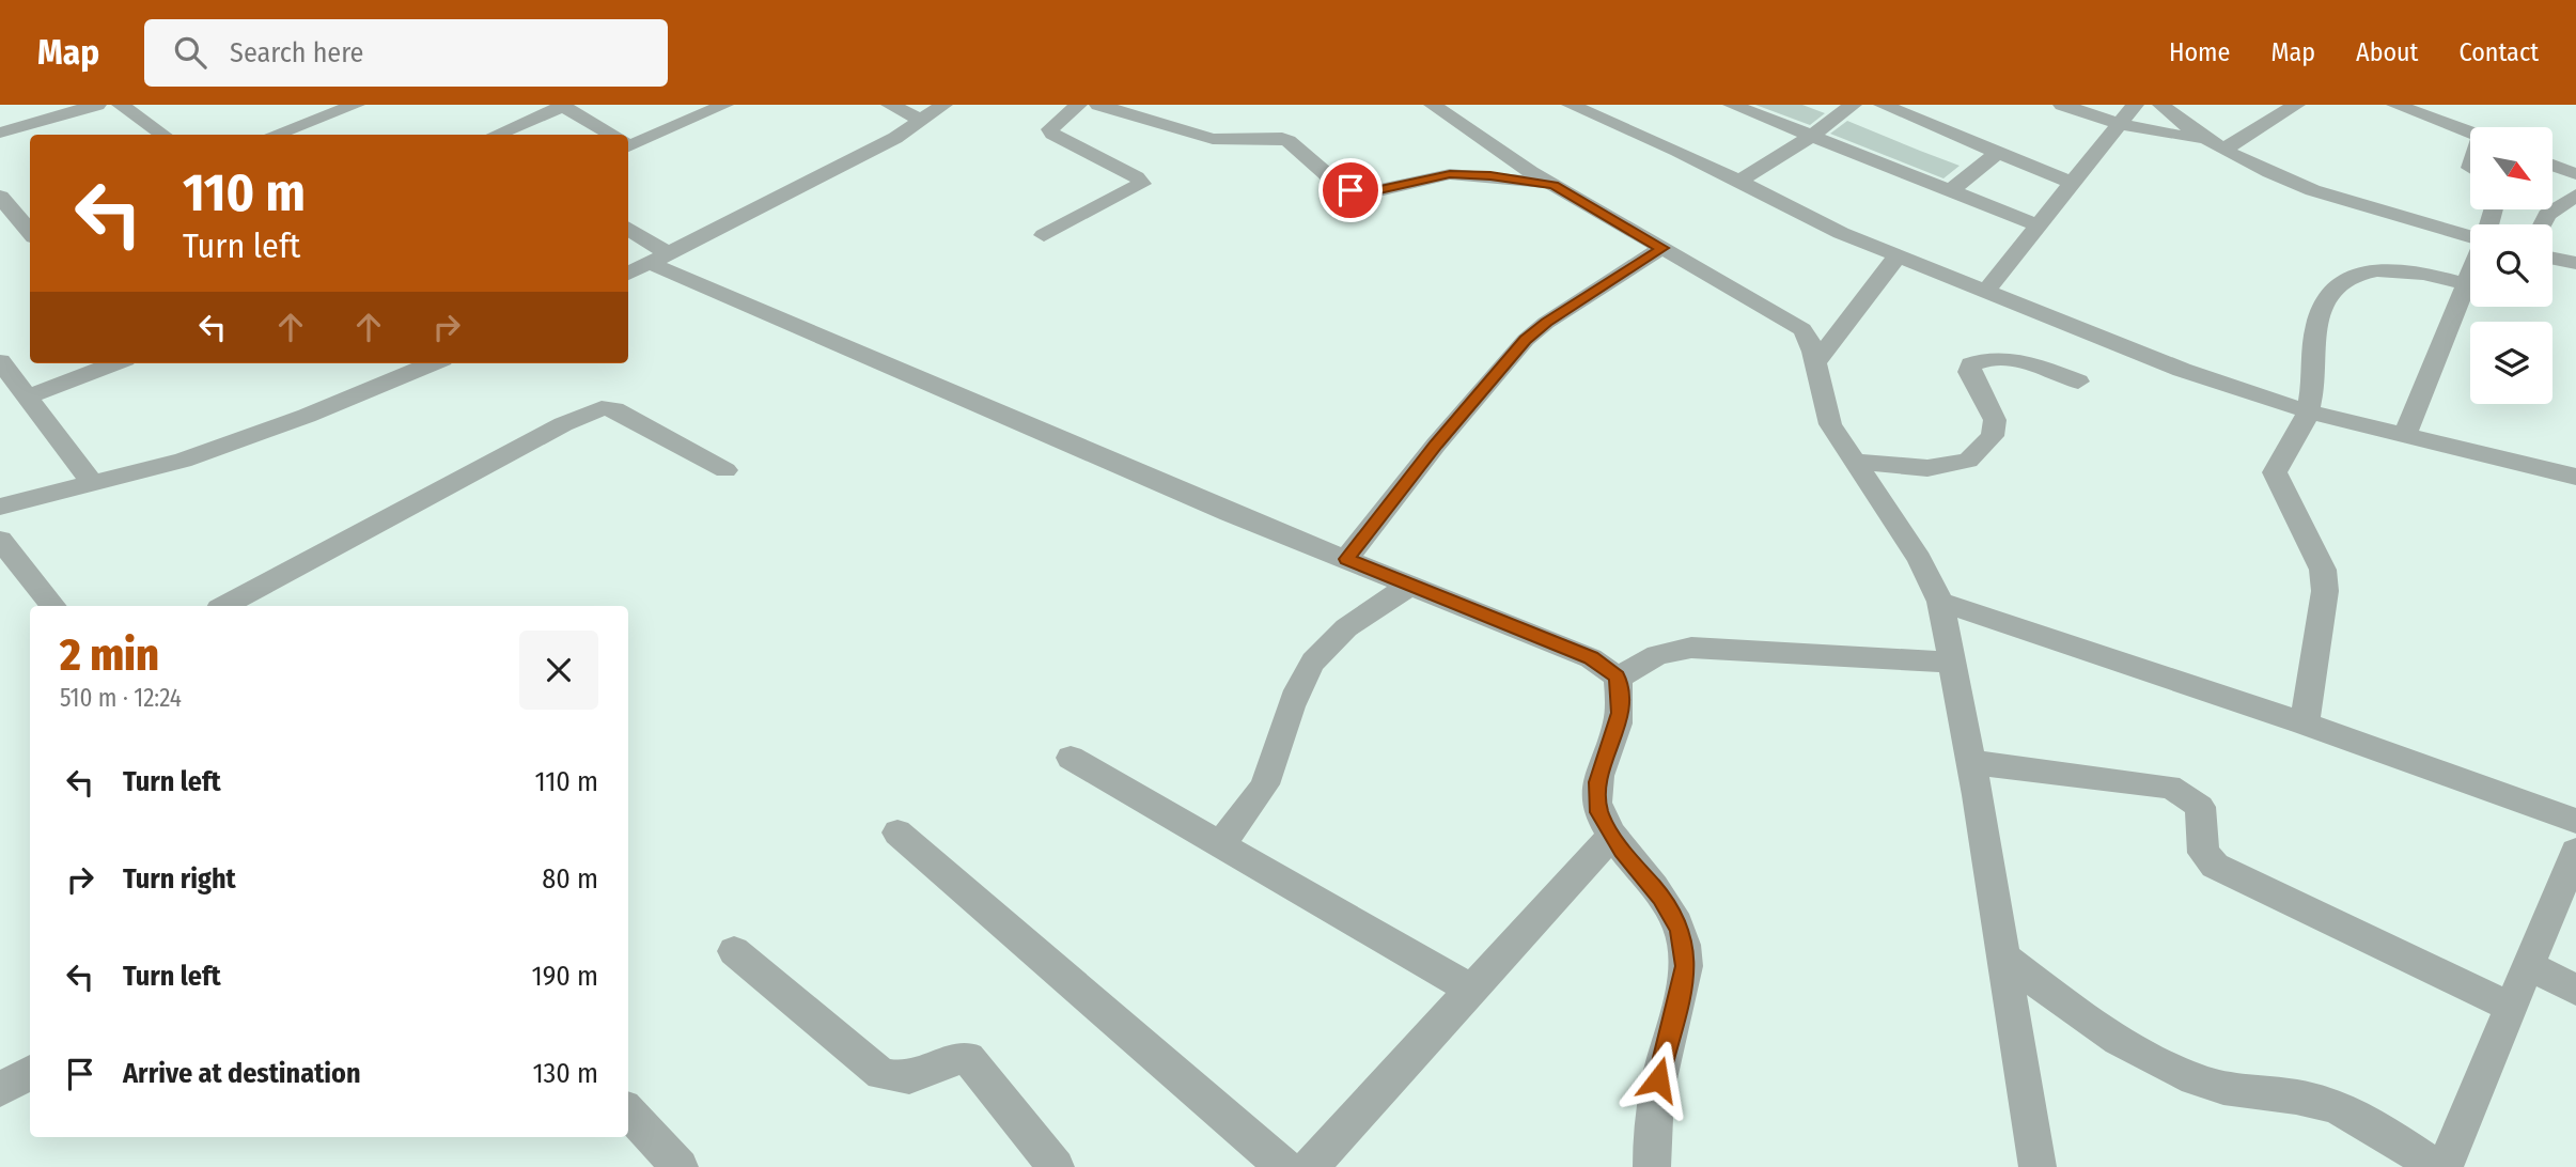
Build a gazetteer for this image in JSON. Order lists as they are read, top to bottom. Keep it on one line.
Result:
{"north":"bottom right","page":{"header":"Map","search":"Search here","nav":["Home","Map","About","Contact"],"turn":["110 m","Turn left"],"heading":["2 min","510 m · 12:24"],"list":[{"name":"Turn left","value":"110 m"},{"name":"Turn right","value":"80 m"},{"name":"Turn left","value":"190 m"},{"name":"Arrive at destination","value":"130 m"}]}}
